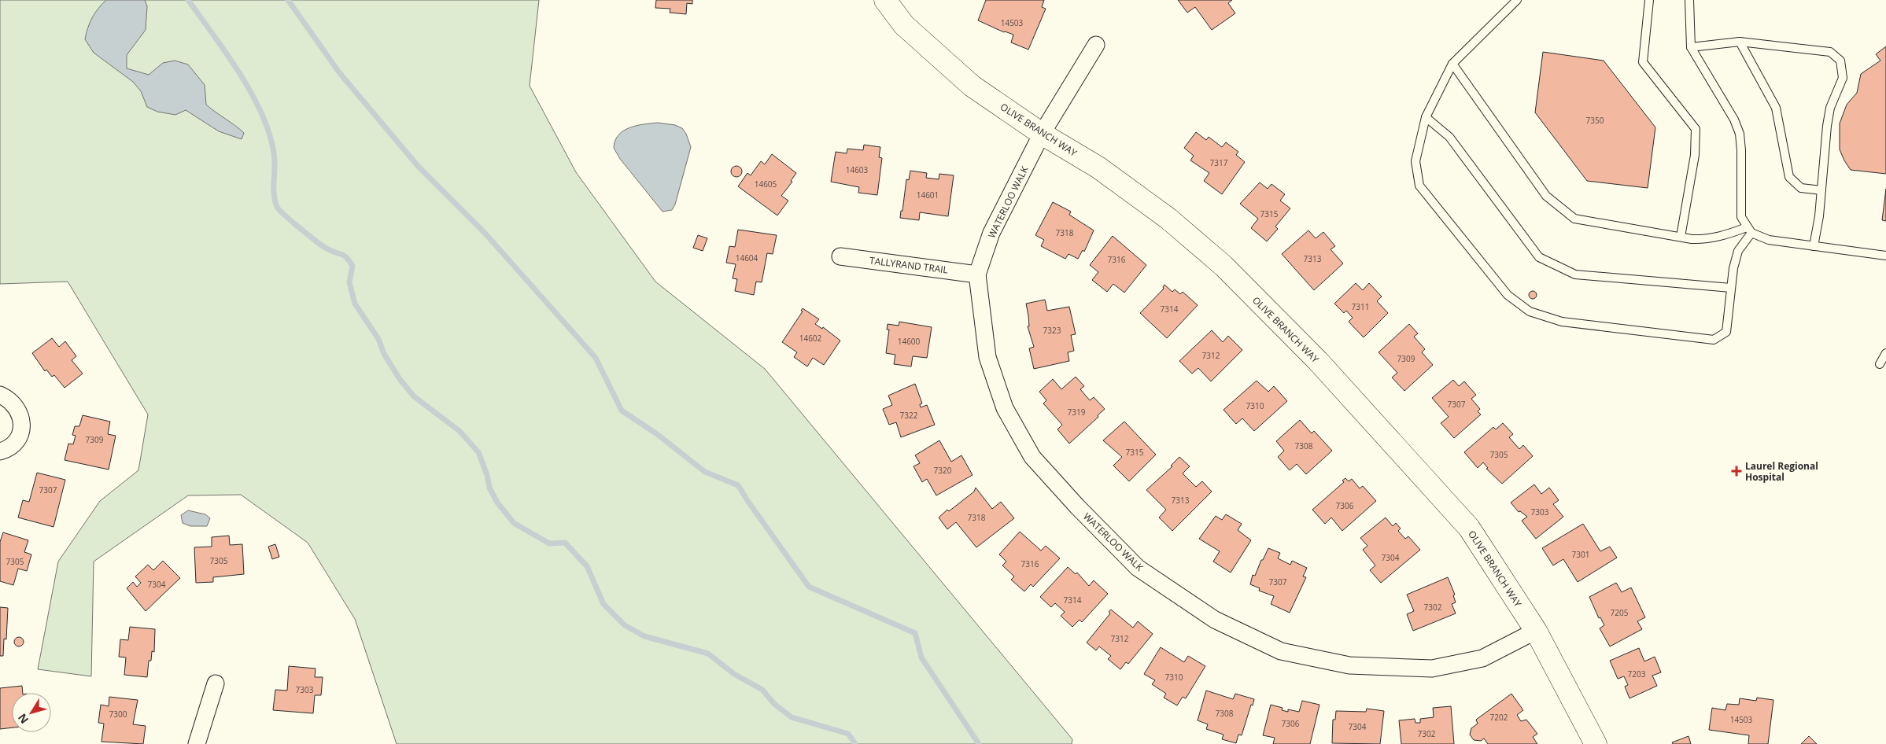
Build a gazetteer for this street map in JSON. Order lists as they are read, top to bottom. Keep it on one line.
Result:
{"streets":{"street":["OLIVE BRANCH WAY","WATERLOO WALK","TALLYRAND TRAIL"]},"crossings":[["OLIVE BRANCH WAY","WATERLOO WALK"],["WATERLOO WALK","TALLYRAND TRAIL"]],"places":{"health":["Laurel Regional Hospital"]},"house_numbers":["14503","7350","7317","14603","14605","14601","7315","7318","14604","7313","7316","7311","7314","7323","14602","14600","7312","7309","7307","7310","7319","7322","7309","7308","7315","7305","7320","7307","7313","7306","7303","7318","7301","7304","7305","7305","7316","7307","7304","7314","7302","7205","7312","7203","7310","7303","7308","7300","7202","14503","7306","7304","7302"],"north":"bottom left"}
